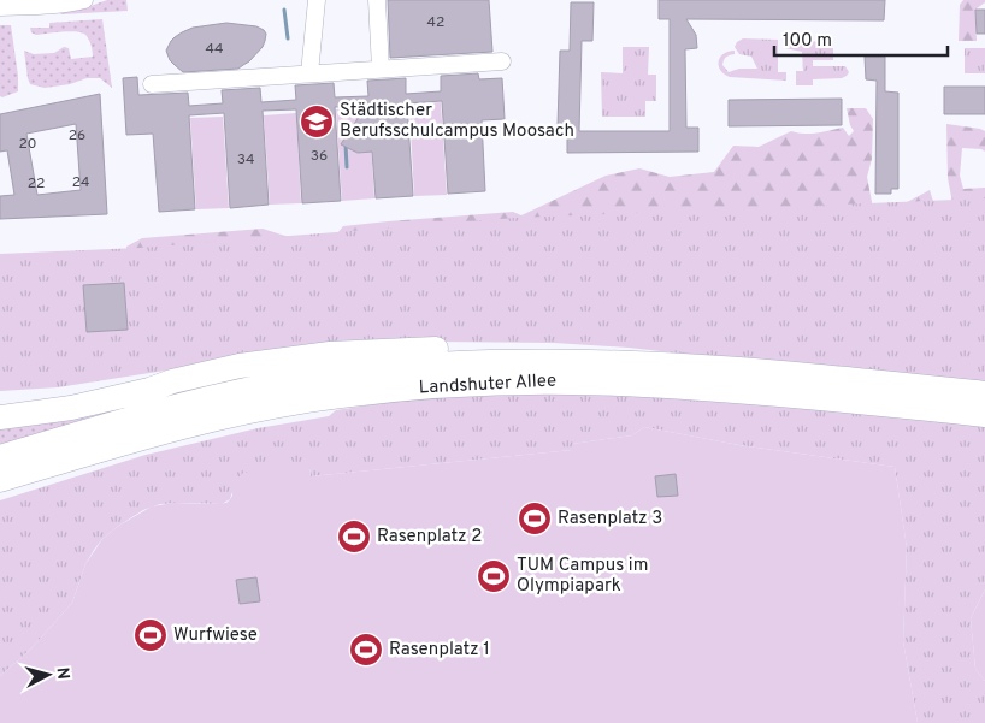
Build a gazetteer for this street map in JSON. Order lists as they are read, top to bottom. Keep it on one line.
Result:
{"streets":{"highway":["Landshuter Allee"]},"places":{"school or university":["Städtischer Berufsschulcampus Moosach"],"sports":["Rasenplatz 3","Rasenplatz 2","TUM Campus im Olympiapark","Wurfwiese","Rasenplatz 1"]},"house_numbers":["42","44","26","20","36","34","24","22"],"scale_bar":"100 m","north":"right"}
